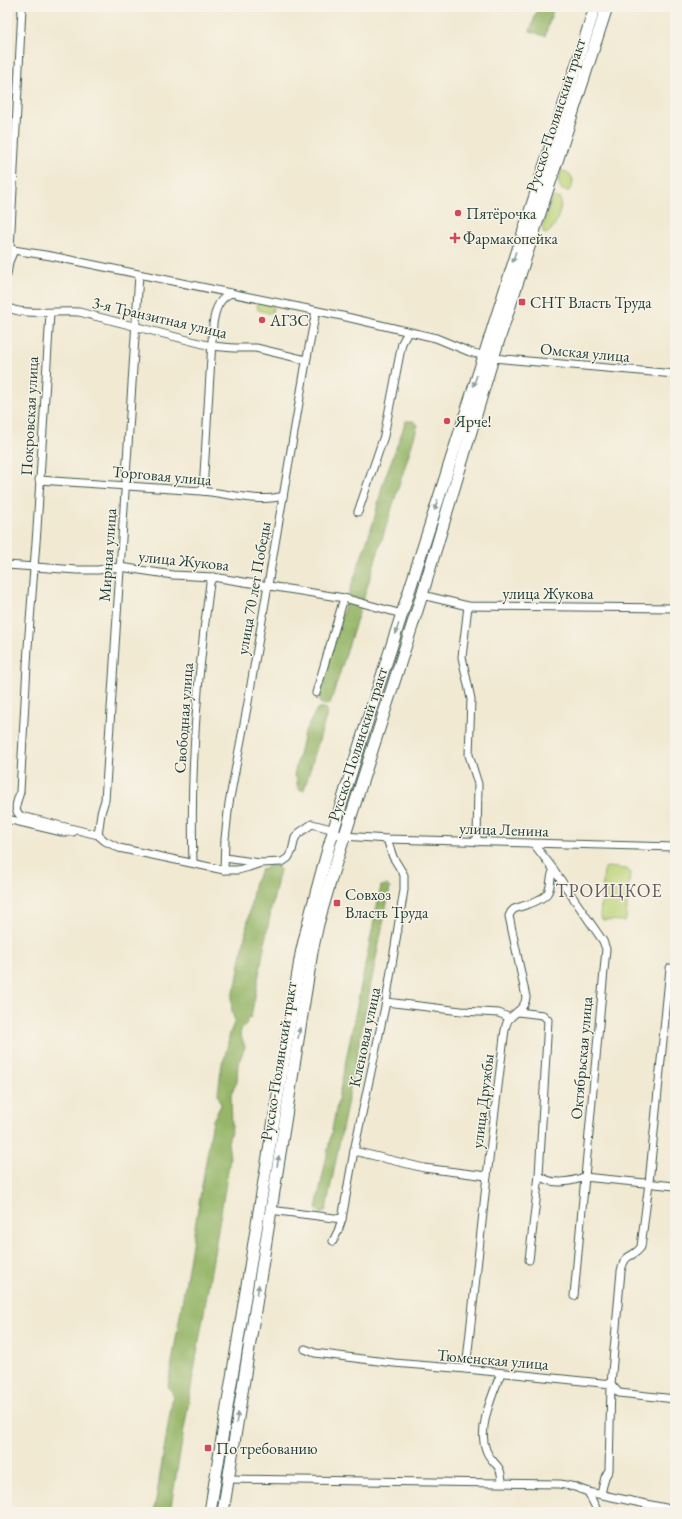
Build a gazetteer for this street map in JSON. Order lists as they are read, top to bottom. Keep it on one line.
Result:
{"streets":{"main road":["Русско-Полянский тракт"],"street":["3-я Транзитная улица","Омская улица","Покровская улица","Торговая улица","Мирная улица","улица Жукова","улица 70 лет Победы","Свободная улица","улица Ленина","Кленовая улица","Октябрьская улица","улица Дружбы","Тюменская улица"]},"crossings":[["Русско-Полянский тракт","Омская улица"],["Русско-Полянский тракт","улица Жукова"],["Русско-Полянский тракт","улица Ленина"],["3-я Транзитная улица","Покровская улица"],["3-я Транзитная улица","Мирная улица"],["3-я Транзитная улица","улица 70 лет Победы"],["Омская улица","Мирная улица"],["Омская улица","улица 70 лет Победы"],["Покровская улица","Торговая улица"],["Покровская улица","улица Жукова"],["Торговая улица","Мирная улица"],["Торговая улица","улица 70 лет Победы"],["Мирная улица","улица Жукова"],["улица Жукова","улица 70 лет Победы"],["улица Жукова","Свободная улица"],["улица Ленина","Кленовая улица"],["улица Ленина","Октябрьская улица"],["улица Дружбы","Тюменская улица"]],"districts":["ТРОИЦКОЕ"],"places":{"other":["Пятёрочка","АГЗС","Ярче!"],"health":["Фармакопейка"],"transit":["СНТ Власть Труда","Совхоз Власть Труда","По требованию"]}}
